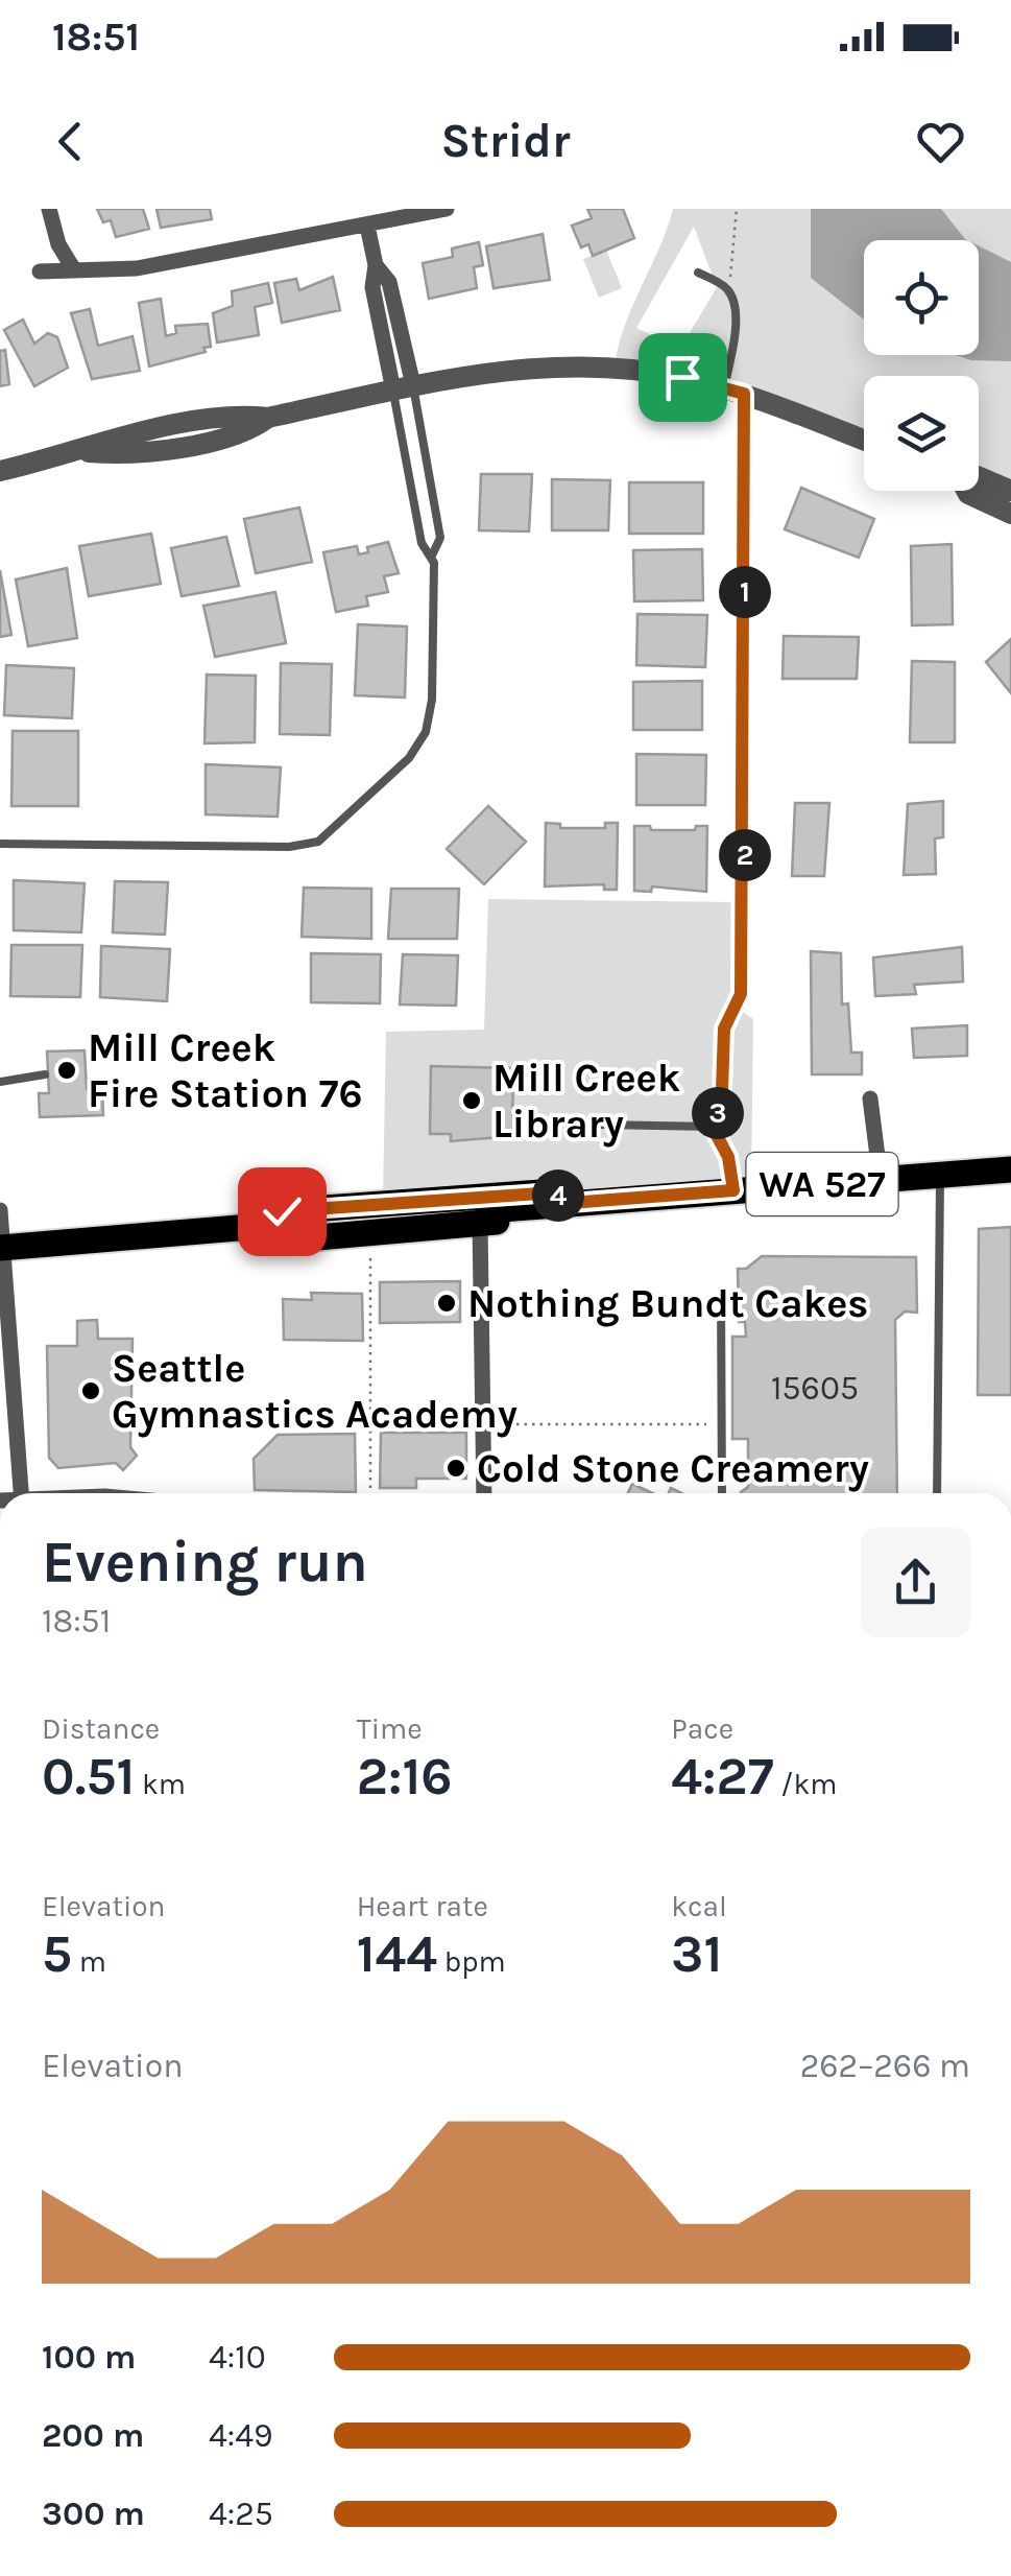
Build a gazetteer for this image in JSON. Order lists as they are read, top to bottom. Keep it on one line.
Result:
{"streets":{"main road":["WA 527"]},"places":["Mill Creek Fire Station 76","Mill Creek Library","Nothing Bundt Cakes","Seattle Gymnastics Academy","Cold Stone Creamery"],"house_numbers":["15605"],"page":{"status":"18:51","header":"Stridr","pins":["1","2","3","4"],"heading":["Evening run","18:51"],"stats":[["Distance","0.51 km"],["Time","2:16"],["Pace","4:27 /km"],["Elevation","5 m"],["Heart rate","144 bpm"],["kcal","31"]],"chart":["Elevation","262–266 m"],"list":[{"name":"100 m","note":"4:10"},{"name":"200 m","note":"4:49"},{"name":"300 m","note":"4:25"}]}}
